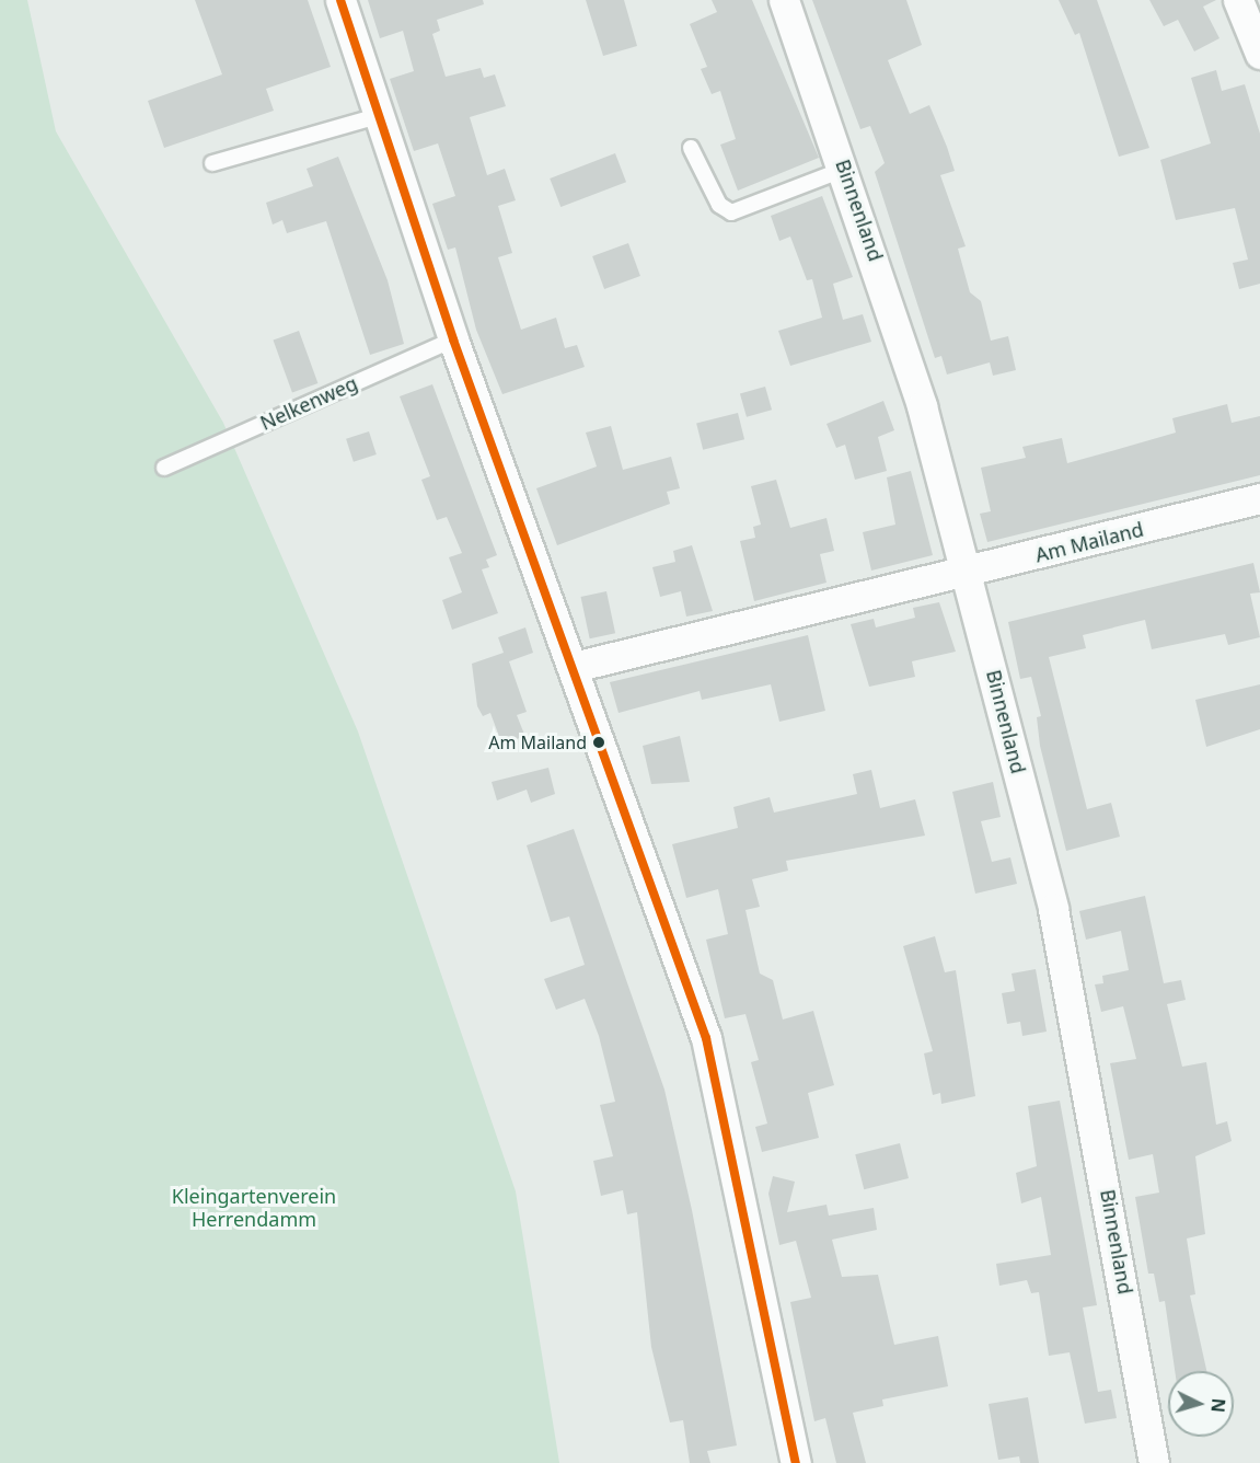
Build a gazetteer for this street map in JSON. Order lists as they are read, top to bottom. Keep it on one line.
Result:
{"streets":{"street":["Binnenland","Am Mailand"],"lane":["Nelkenweg"]},"crossings":[["Binnenland","Am Mailand"]],"parks":["Kleingartenverein Herrendamm"],"places":["Am Mailand"],"north":"right"}
